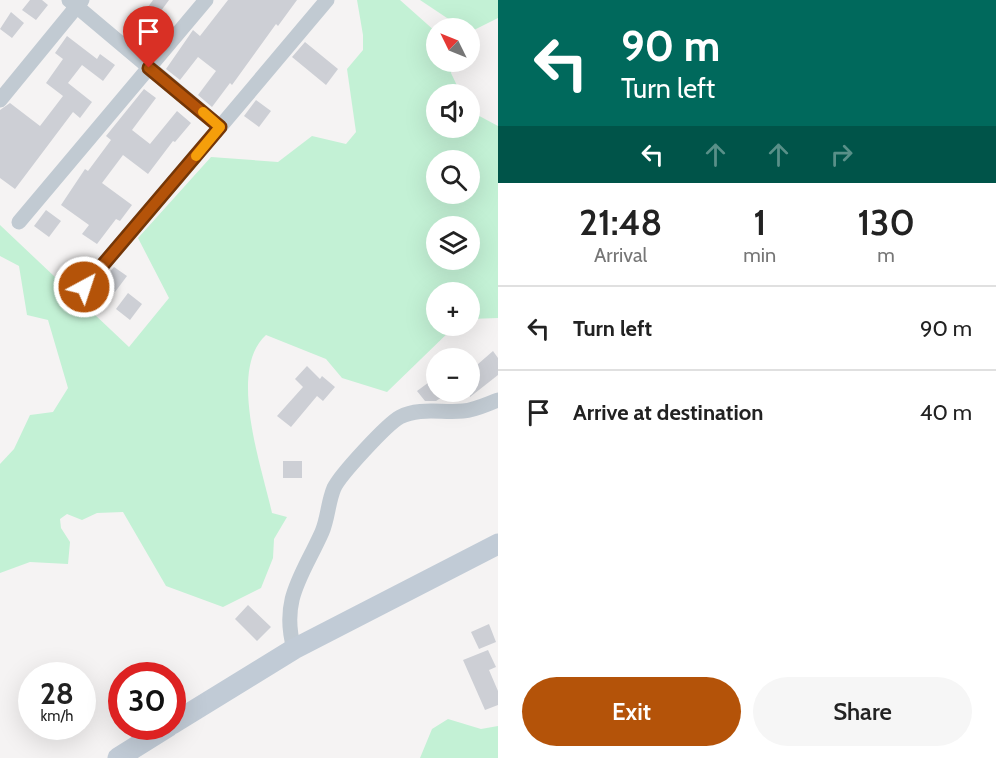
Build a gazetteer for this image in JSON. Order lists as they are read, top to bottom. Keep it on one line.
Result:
{"north":"top left","page":{"turn":["90 m","Turn left"],"map_buttons":["+","−"],"eta":["21:48","Arrival","1","min","130","m"],"list":[{"name":"Turn left","value":"90 m"},{"name":"Arrive at destination","value":"40 m"}],"speed":"28 km/h","limit":"30","buttons":["Exit","Share"]}}
